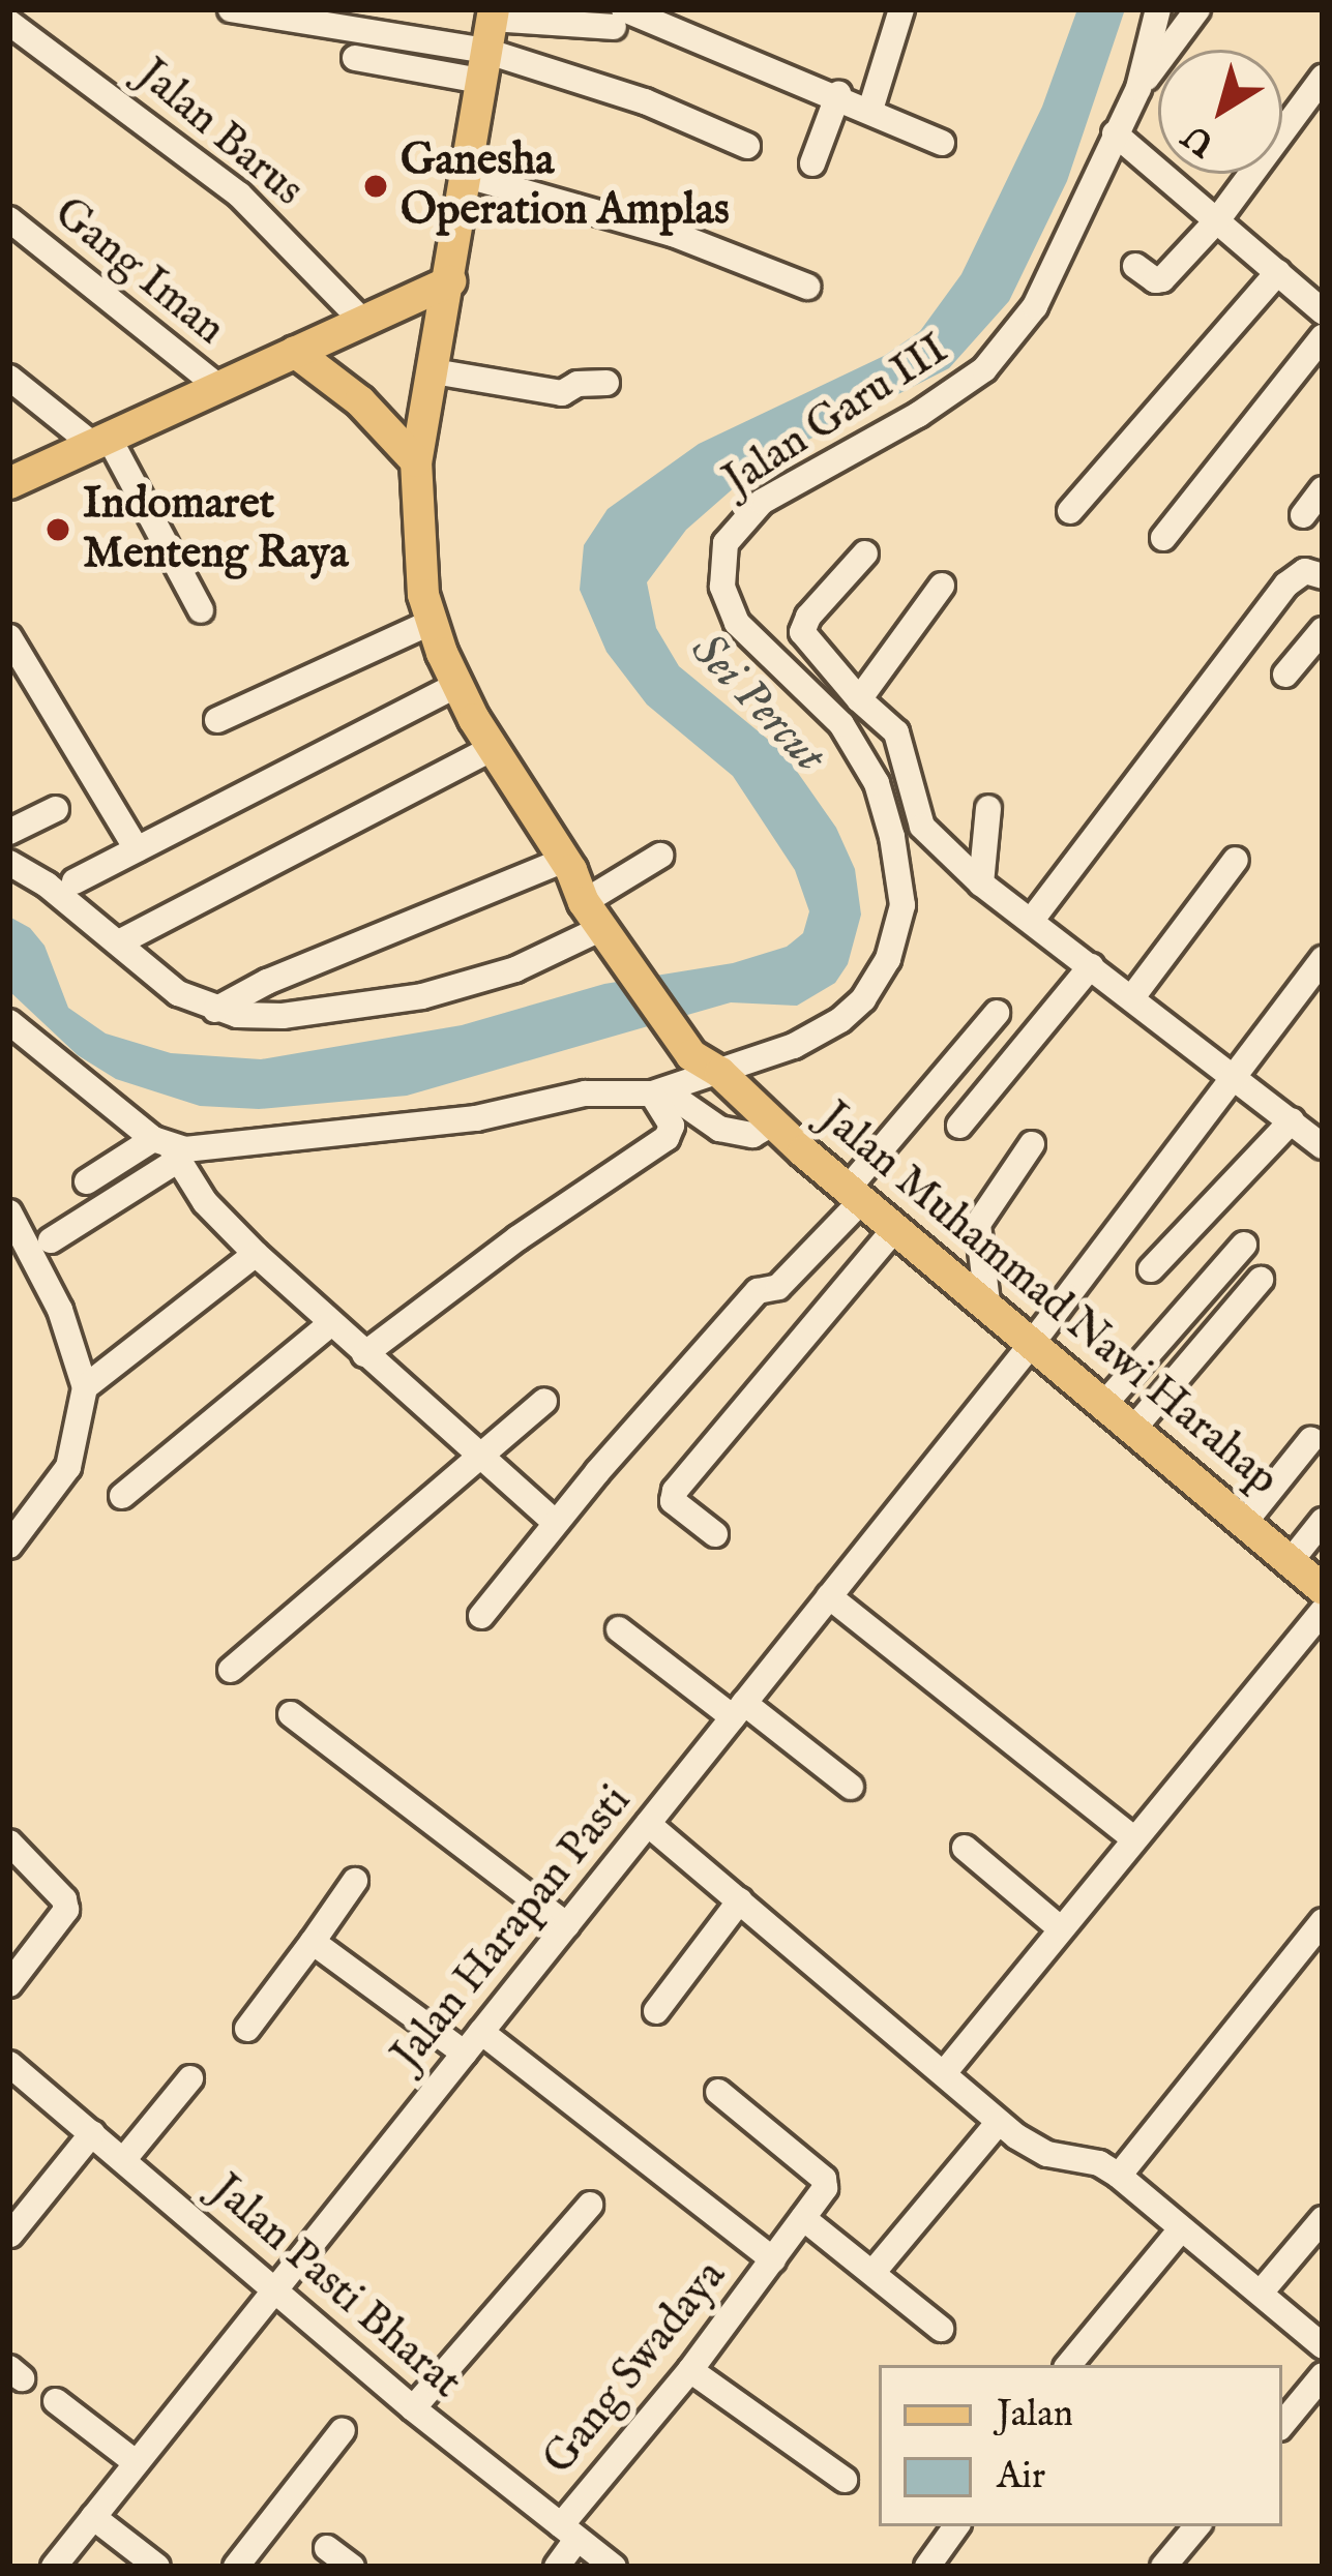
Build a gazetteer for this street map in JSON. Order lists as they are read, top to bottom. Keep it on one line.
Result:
{"streets":{"main road":["Jalan Muhammad Nawi Harahap"],"street":["Jalan Barus","Gang Iman","Jalan Garu III","Jalan Harapan Pasti","Jalan Pasti Bharat","Gang Swadaya"]},"crossings":[["Jalan Garu III","Jalan Muhammad Nawi Harahap"],["Jalan Muhammad Nawi Harahap","Jalan Harapan Pasti"],["Jalan Harapan Pasti","Jalan Pasti Bharat"],["Jalan Pasti Bharat","Gang Swadaya"]],"water":["Sei Percut"],"places":["Ganesha Operation Amplas","Indomaret Menteng Raya"],"legend":["Jalan","Air"],"north":"bottom left"}
